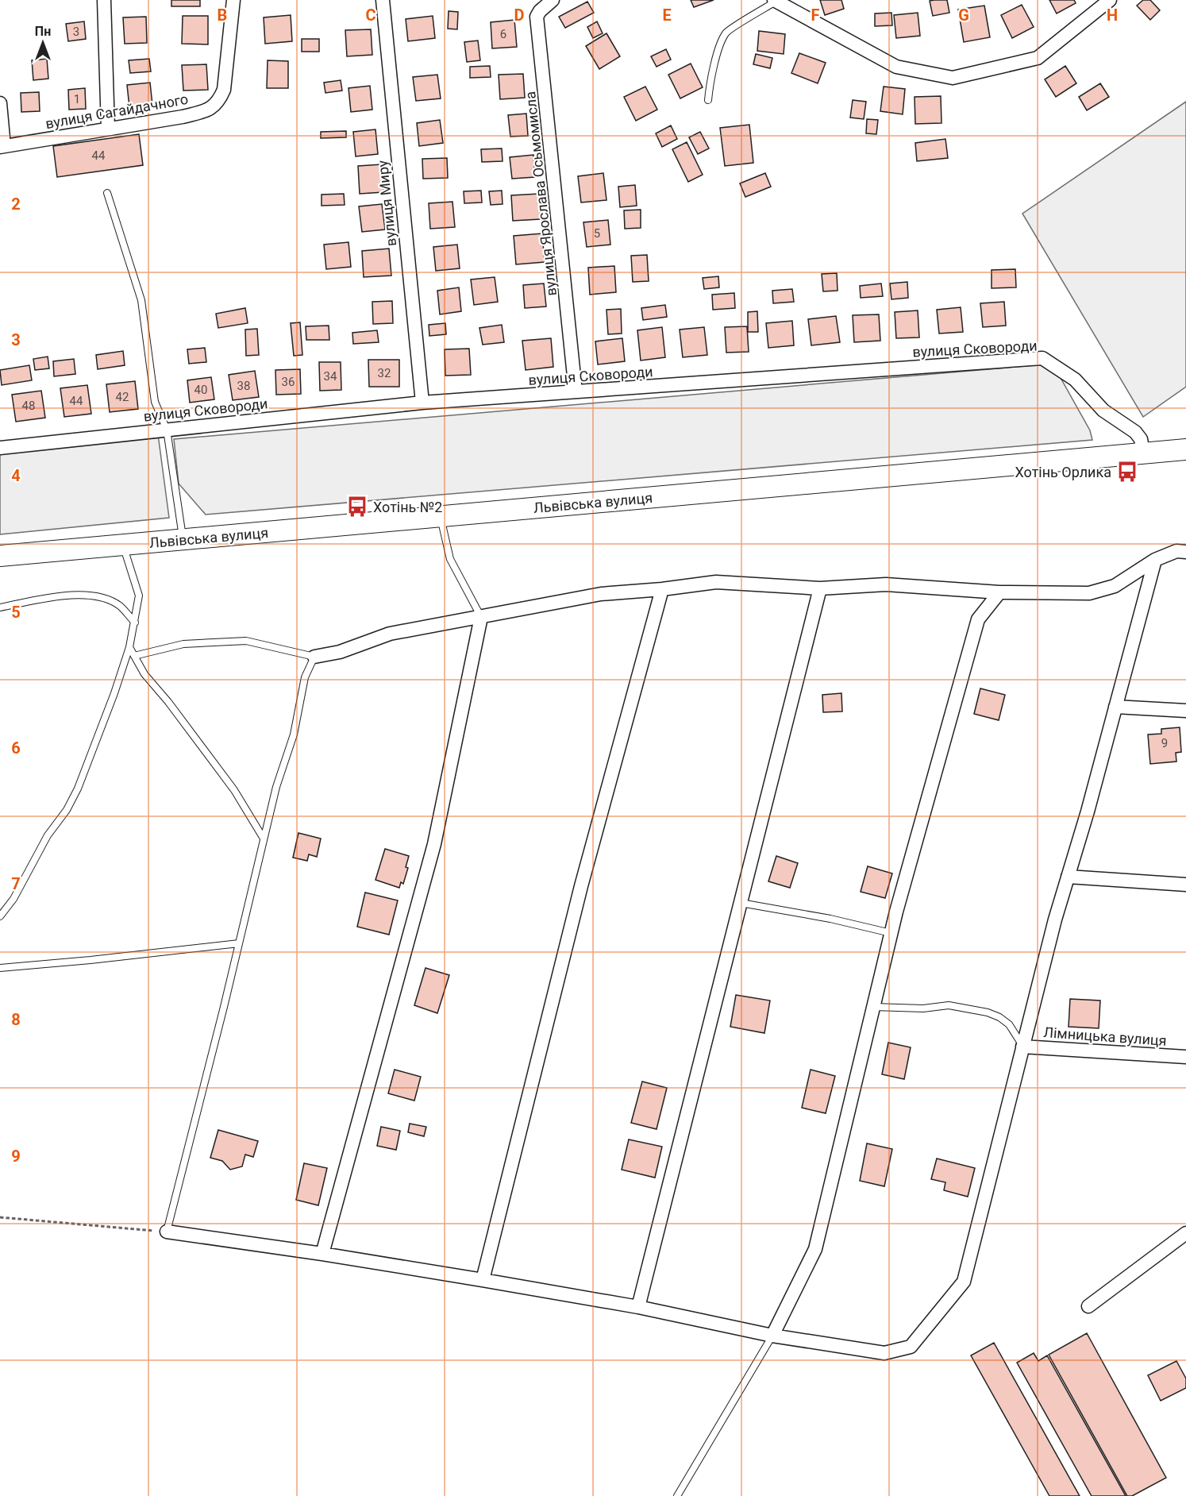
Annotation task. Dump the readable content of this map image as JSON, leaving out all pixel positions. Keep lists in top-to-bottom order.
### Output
{
  "streets": {
    "main road": ["Львівська вулиця"],
    "street": [
      "вулиця Сагайдачного",
      "вулиця Ярослава Осьмомисла",
      "вулиця Миру",
      "вулиця Сковороди",
      "Лімницька вулиця"
    ]
  },
  "crossings": [
    ["вулиця Ярослава Осьмомисла", "вулиця Сковороди"],
    ["вулиця Миру", "вулиця Сковороди"],
    ["вулиця Сковороди", "Львівська вулиця"]
  ],
  "places": {
    "bus stop": ["Хотінь Орлика", "Хотінь №2"]
  },
  "house_numbers": [
    "3",
    "6",
    "1",
    "44",
    "5",
    "32",
    "34",
    "36",
    "38",
    "40",
    "42",
    "44",
    "48",
    "9"
  ],
  "north": "top",
  "grid": {
    "columns": [
      "B",
      "C",
      "D",
      "E",
      "F",
      "G",
      "H"
    ],
    "rows": [
      "2",
      "3",
      "4",
      "5",
      "6",
      "7",
      "8",
      "9"
    ]
  }
}
